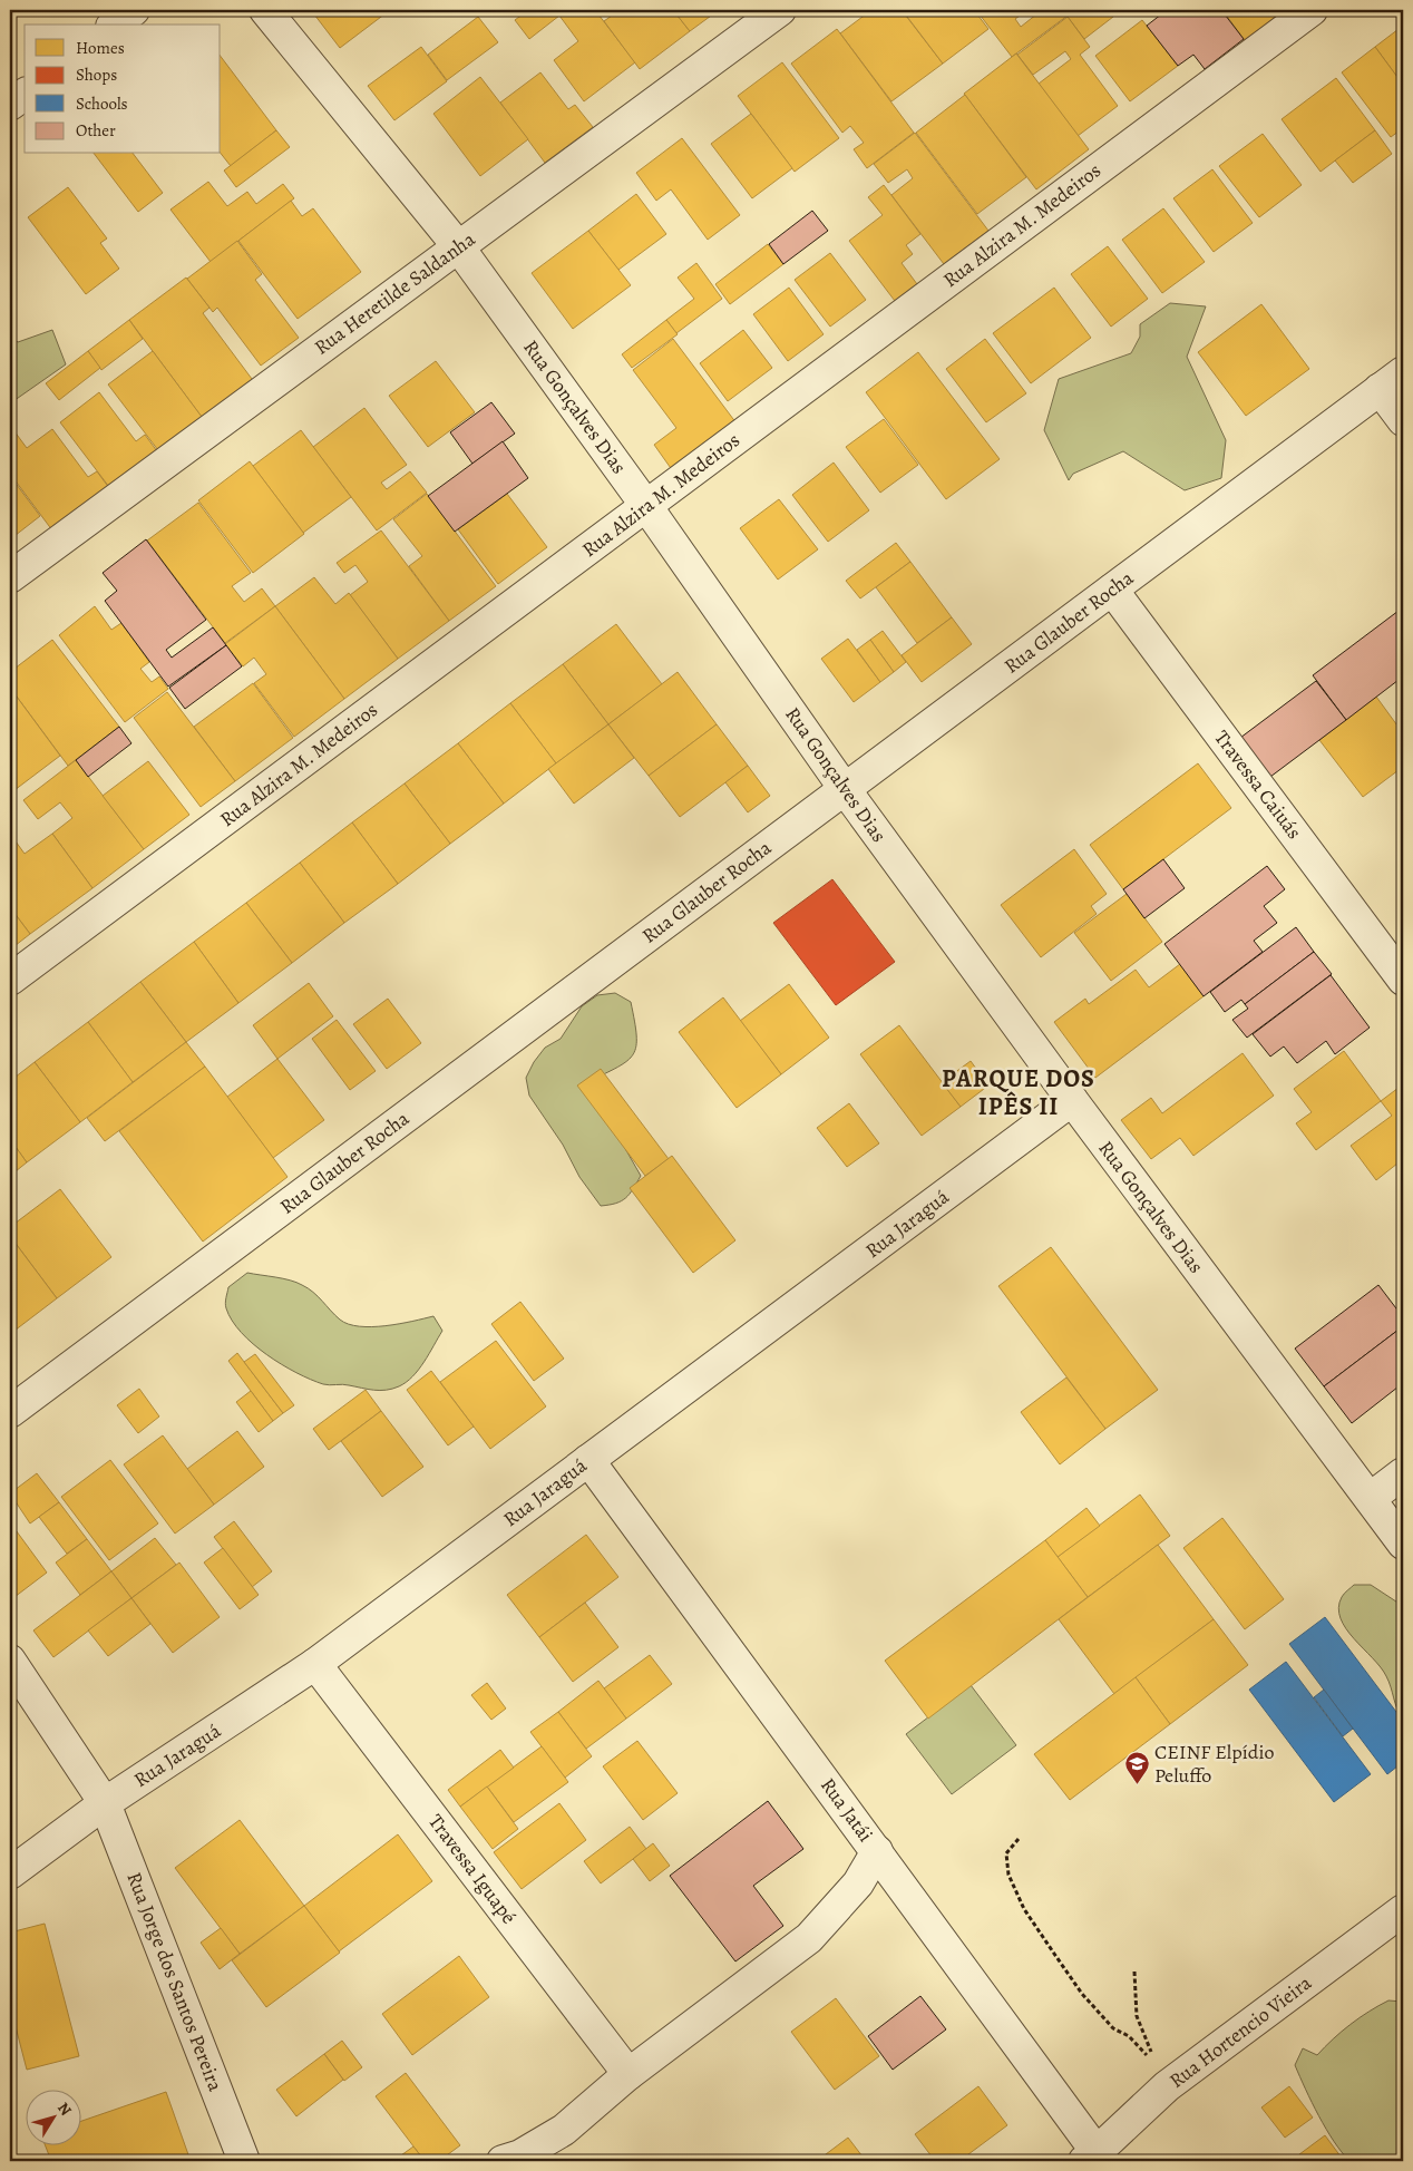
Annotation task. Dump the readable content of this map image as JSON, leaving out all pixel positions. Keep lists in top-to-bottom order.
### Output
{
  "streets": {
    "street": [
      "Rua Alzira M. Medeiros",
      "Rua Heretilde Saldanha",
      "Rua Gonçalves Dias",
      "Rua Glauber Rocha",
      "Travessa Caiuás",
      "Rua Jaraguá",
      "Rua Jatái",
      "Travessa Iguapé",
      "Rua Jorge dos Santos Pereira",
      "Rua Hortencio Vieira"
    ]
  },
  "crossings": [
    ["Rua Alzira M. Medeiros", "Rua Gonçalves Dias"],
    ["Rua Heretilde Saldanha", "Rua Gonçalves Dias"],
    ["Rua Gonçalves Dias", "Rua Glauber Rocha"],
    ["Rua Gonçalves Dias", "Rua Jaraguá"],
    ["Rua Glauber Rocha", "Travessa Caiuás"],
    ["Rua Jaraguá", "Rua Jatái"],
    ["Rua Jaraguá", "Travessa Iguapé"],
    ["Rua Jaraguá", "Rua Jorge dos Santos Pereira"],
    ["Rua Jatái", "Rua Hortencio Vieira"]
  ],
  "districts": ["PARQUE DOS IPÊS II"],
  "places": {
    "school or university": ["CEINF Elpídio Peluffo"]
  },
  "legend": [
    "Homes",
    "Shops",
    "Schools",
    "Other"
  ],
  "north": "top right"
}
